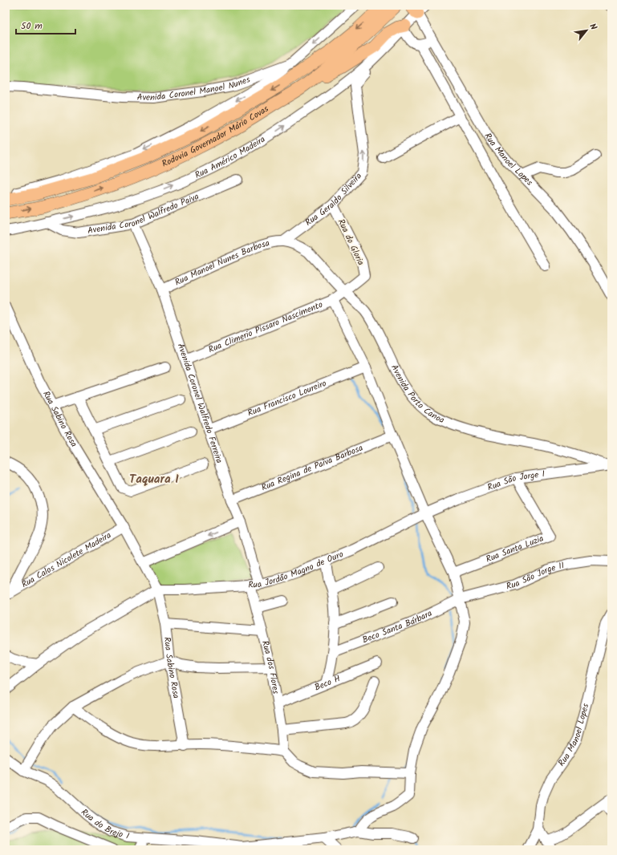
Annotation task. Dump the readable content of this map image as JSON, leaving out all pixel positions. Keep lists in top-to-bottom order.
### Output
{
  "streets": {
    "main road": ["Rodovia Governador Mário Covas"],
    "street": [
      "Avenida Coronel Manoel Nunes",
      "Rua Américo Madeira",
      "Rua Manoel Lopes",
      "Rua Geraldo Silveira",
      "Avenida Coronel Walfredo Paiva",
      "Rua do Gloria",
      "Rua Manoel Nunes Barbosa",
      "Rua Climerio Pissaro Nascimento",
      "Avenida Porto Canoa",
      "Rua Francisco Loureiro",
      "Avenida Coronel Walfredo Ferreira",
      "Rua Sabino Rosa",
      "Rua Regina de Paiva Barbosa",
      "Rua São Jorge I",
      "Rua Santa Luzia",
      "Rua Calos Nicolete Madeira",
      "Rua Jordão Magno de Ouro",
      "Rua São Jorge II",
      "Beco Santa Bárbara",
      "Rua dos Flores",
      "Beco H",
      "Rua do Brejo I"
    ]
  },
  "crossings": [
    ["Rua Américo Madeira", "Rua Manoel Lopes"],
    ["Rua Américo Madeira", "Rua Geraldo Silveira"],
    ["Rua Américo Madeira", "Avenida Coronel Walfredo Paiva"],
    ["Rua Geraldo Silveira", "Rua do Gloria"],
    ["Rua Geraldo Silveira", "Rua Manoel Nunes Barbosa"],
    ["Rua Geraldo Silveira", "Avenida Porto Canoa"],
    ["Avenida Coronel Walfredo Paiva", "Avenida Coronel Walfredo Ferreira"],
    ["Rua do Gloria", "Rua Climerio Pissaro Nascimento"],
    ["Rua do Gloria", "Avenida Porto Canoa"],
    ["Rua Manoel Nunes Barbosa", "Avenida Porto Canoa"],
    ["Rua Manoel Nunes Barbosa", "Avenida Coronel Walfredo Ferreira"],
    ["Rua Climerio Pissaro Nascimento", "Avenida Porto Canoa"],
    ["Rua Climerio Pissaro Nascimento", "Avenida Coronel Walfredo Ferreira"],
    ["Avenida Porto Canoa", "Rua São Jorge I"],
    ["Rua Francisco Loureiro", "Avenida Coronel Walfredo Ferreira"],
    ["Avenida Coronel Walfredo Ferreira", "Rua Regina de Paiva Barbosa"],
    ["Avenida Coronel Walfredo Ferreira", "Rua Jordão Magno de Ouro"],
    ["Avenida Coronel Walfredo Ferreira", "Rua dos Flores"],
    ["Rua Sabino Rosa", "Rua Calos Nicolete Madeira"],
    ["Rua Sabino Rosa", "Rua Jordão Magno de Ouro"],
    ["Rua São Jorge I", "Rua Santa Luzia"],
    ["Rua São Jorge I", "Rua Jordão Magno de Ouro"],
    ["Rua Jordão Magno de Ouro", "Rua dos Flores"],
    ["Rua São Jorge II", "Beco Santa Bárbara"],
    ["Rua dos Flores", "Beco H"]
  ],
  "one_way": ["Rua Geraldo Silveira"],
  "districts": ["Taquara I"],
  "scale_bar": "50 m",
  "north": "top right"
}
